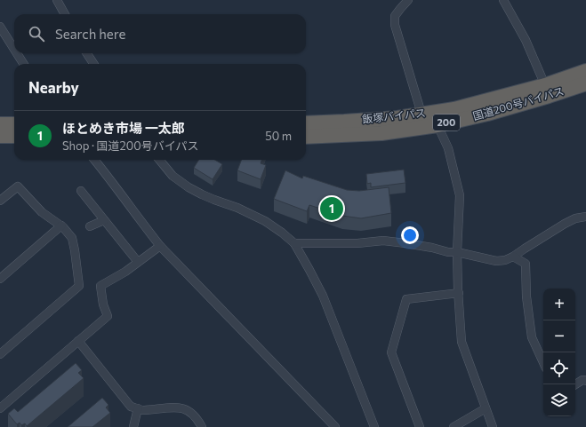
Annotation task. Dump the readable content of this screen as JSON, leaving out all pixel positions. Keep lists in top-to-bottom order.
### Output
{
  "streets": {
    "highway": ["国道200号バイパス", "飯塚バイパス", "200"]
  },
  "page": {
    "search": "Search here",
    "heading": "Nearby",
    "list": [
      {
        "mark": "1",
        "name": "ほとめき市場 一太郎",
        "note": "Shop · 国道200号バイパス",
        "value": "50 m"
      }
    ],
    "pins": "1",
    "map_buttons": ["+", "−"]
  }
}
